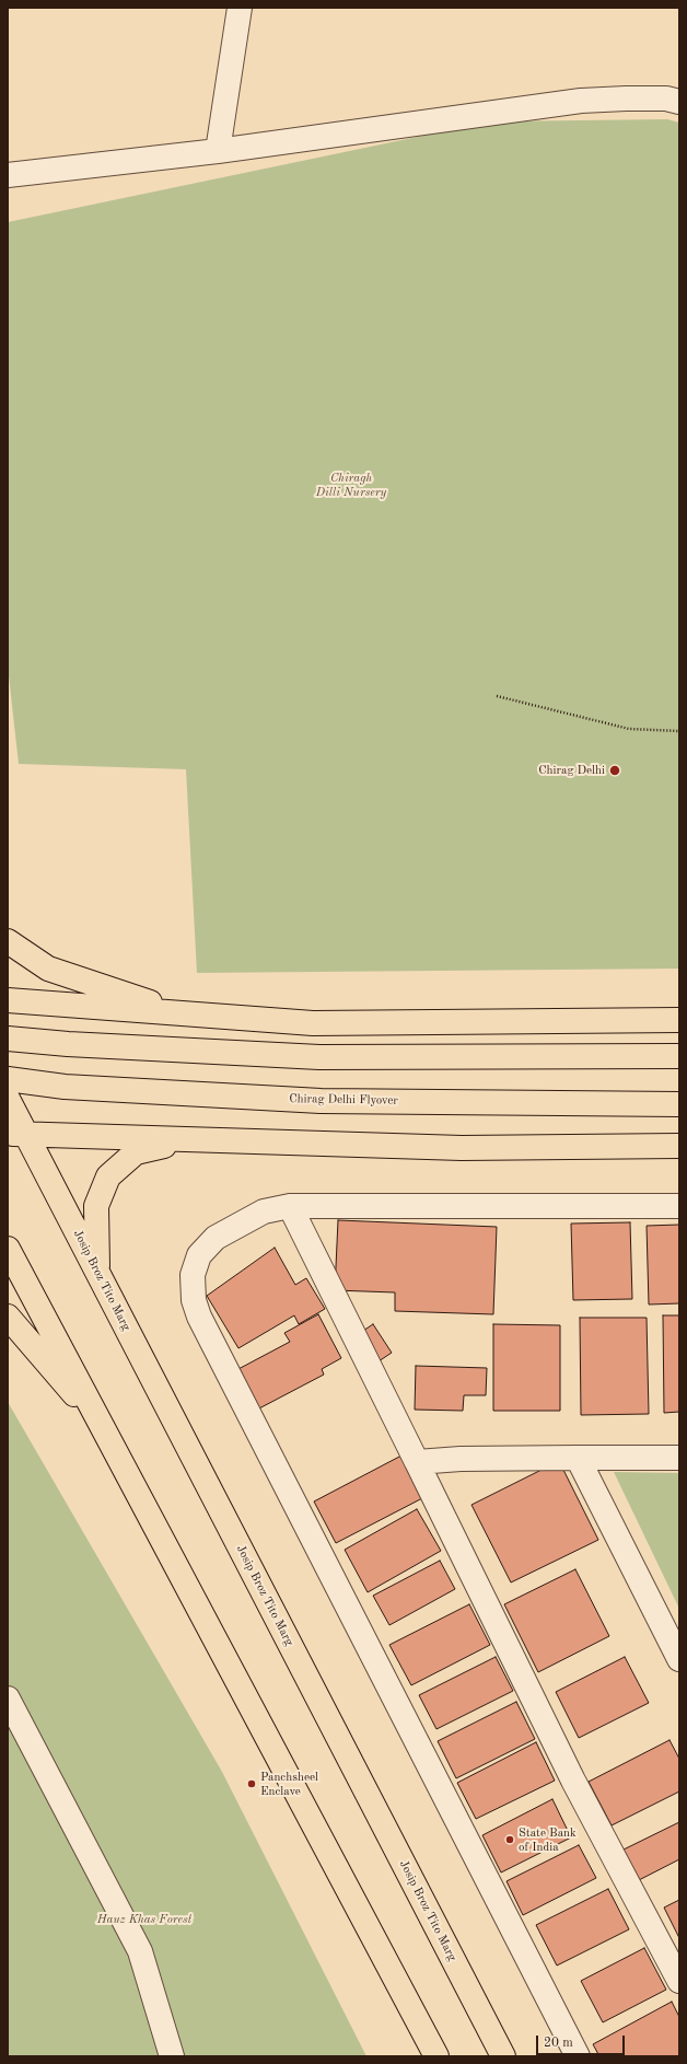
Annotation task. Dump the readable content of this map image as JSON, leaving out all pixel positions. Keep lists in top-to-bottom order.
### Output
{
  "streets": {
    "main road": ["Chirag Delhi Flyover", "Josip Broz Tito Marg"]
  },
  "parks": ["Chiragh Dilli Nursery", "Hauz Khas Forest"],
  "places": ["Chirag Delhi", "Panchsheel Enclave", "State Bank of India"],
  "scale_bar": "20 m"
}
